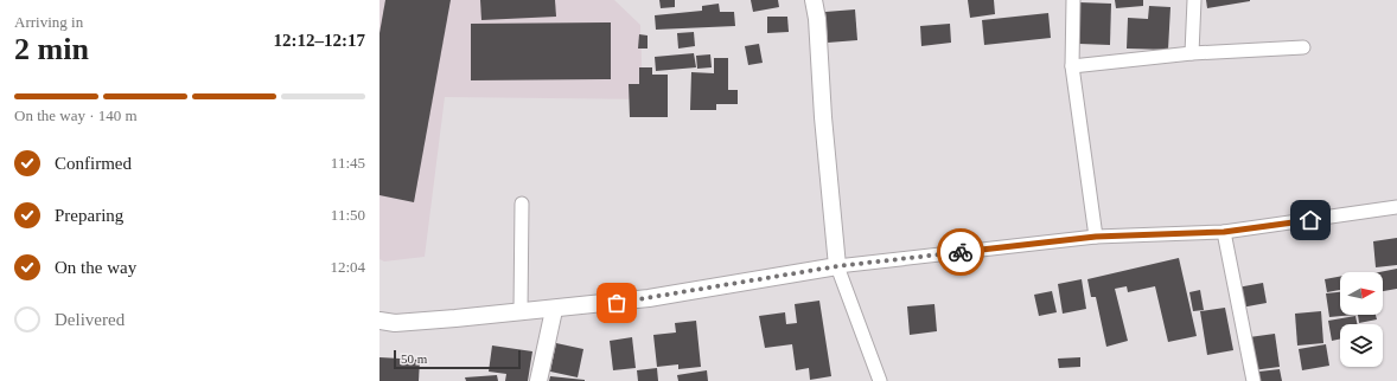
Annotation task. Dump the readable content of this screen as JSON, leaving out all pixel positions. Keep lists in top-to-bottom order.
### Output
{
  "scale_bar": "50 m",
  "north": "right",
  "page": {
    "heading": ["2 min", "Arriving in", "12:12–12:17"],
    "bar": "On the way · 140 m",
    "list": [
      ["Confirmed", "11:45"],
      ["Preparing", "11:50"],
      ["On the way", "12:04"],
      "Delivered"
    ],
    "scale": "50 m"
  }
}
